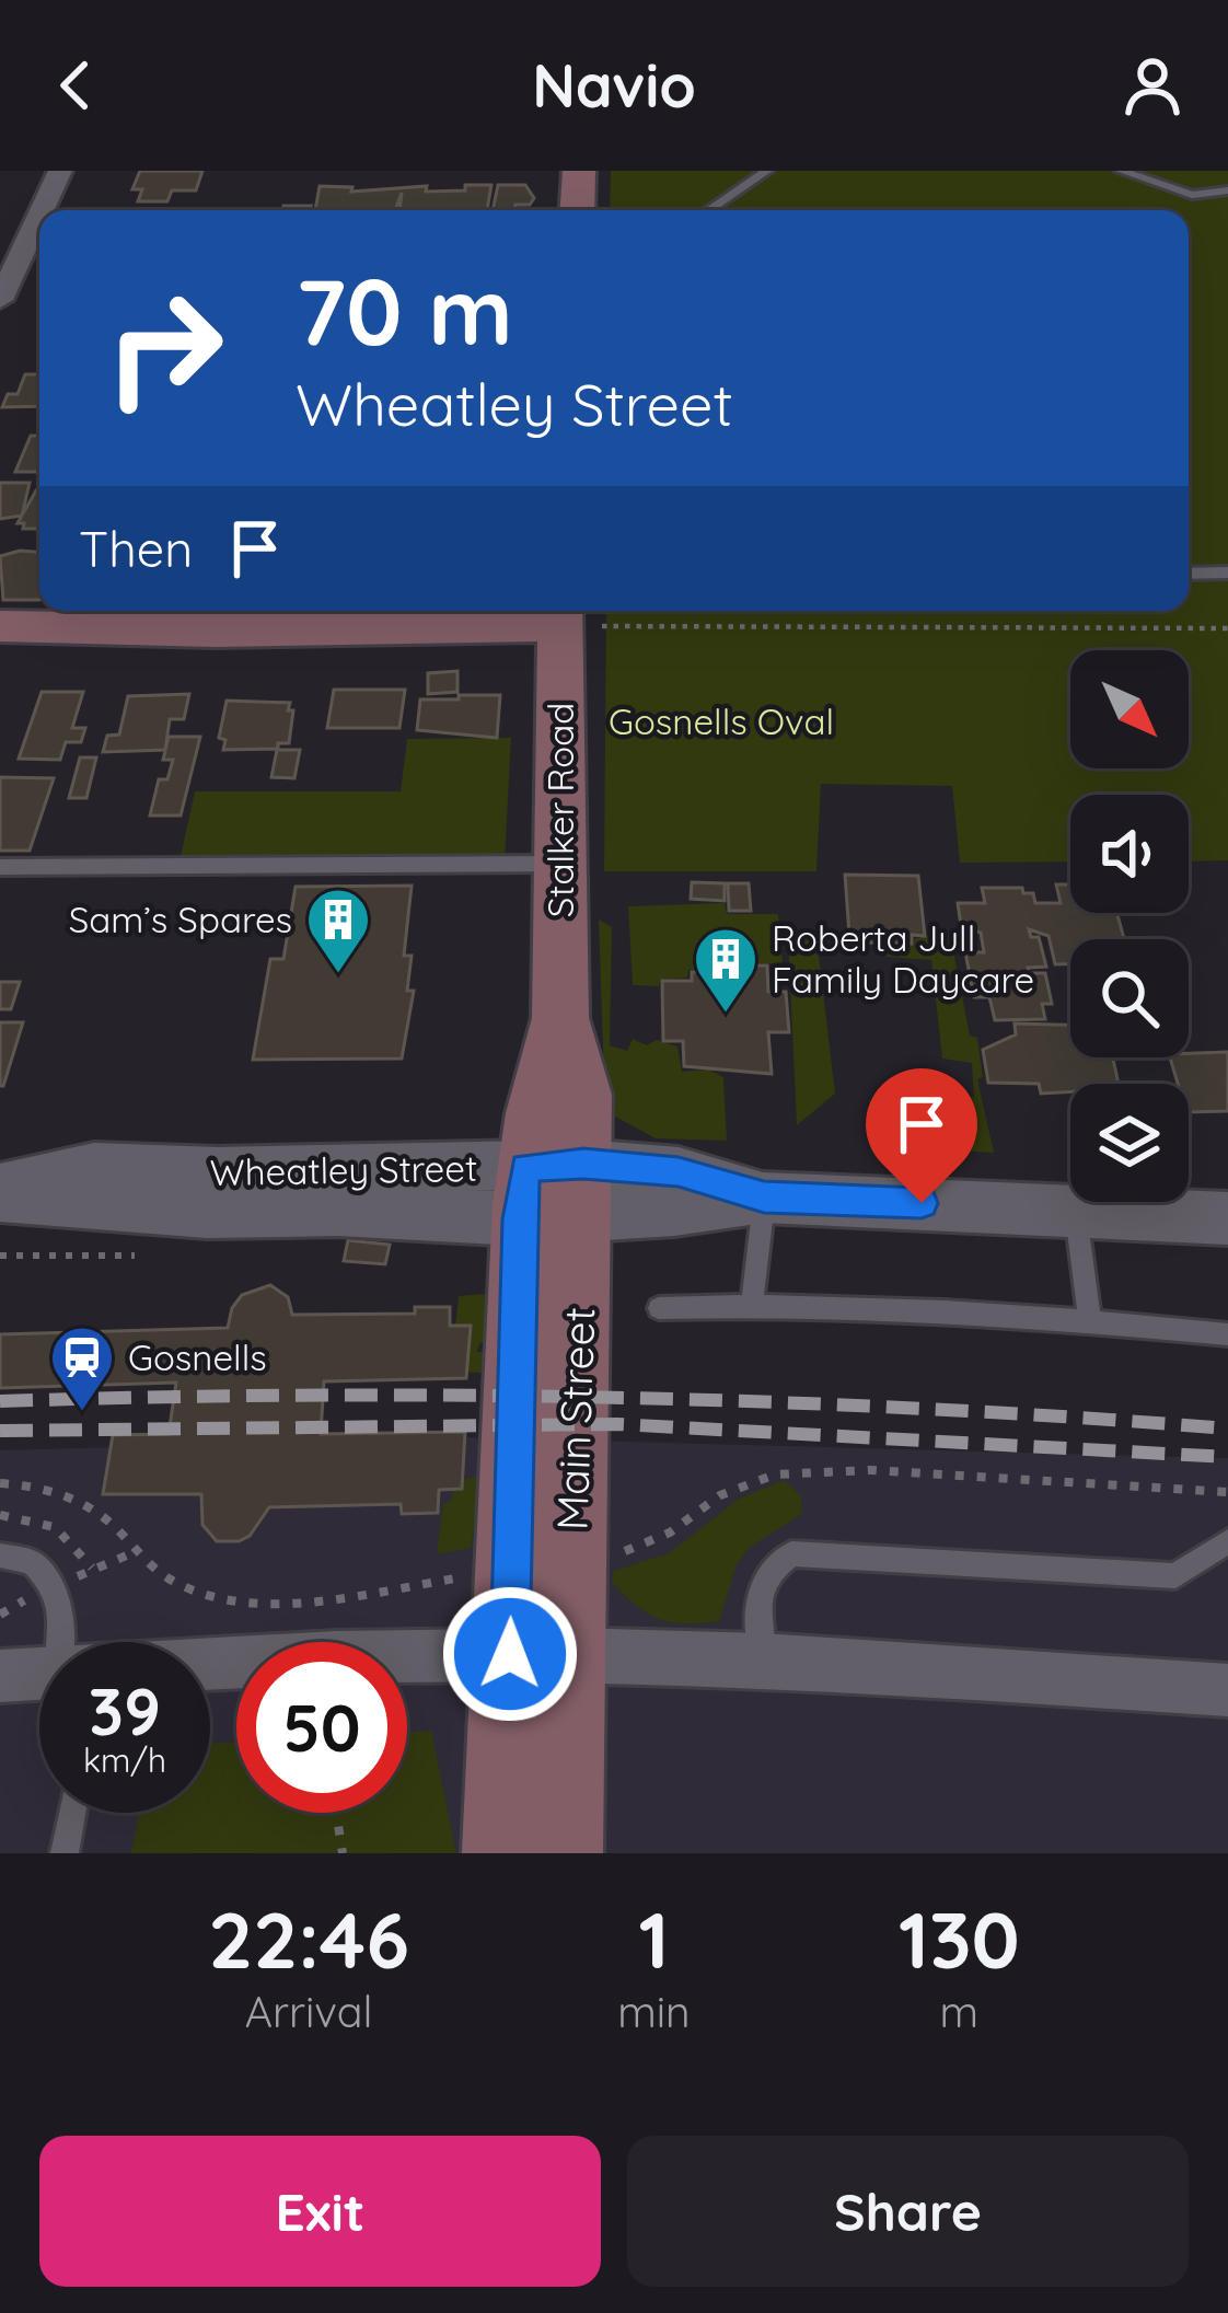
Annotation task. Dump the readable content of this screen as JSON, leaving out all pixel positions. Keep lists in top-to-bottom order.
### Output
{
  "streets": {
    "main road": ["Stalker Road", "Main Street"],
    "street": ["Wheatley Street"]
  },
  "crossings": [
    ["Stalker Road", "Wheatley Street"],
    ["Stalker Road", "Main Street"],
    ["Wheatley Street", "Main Street"]
  ],
  "parks": ["Gosnells Oval"],
  "places": {
    "building": ["Sam’s Spares", "Roberta Jull Family Daycare"],
    "station": ["Gosnells"]
  },
  "north": "bottom right",
  "page": {
    "header": "Navio",
    "turn": ["70 m", "Wheatley Street"],
    "then": "Then",
    "speed": "39 km/h",
    "limit": "50",
    "eta": [
      "22:46",
      "Arrival",
      "1",
      "min",
      "130",
      "m"
    ],
    "buttons": ["Exit", "Share"]
  }
}
